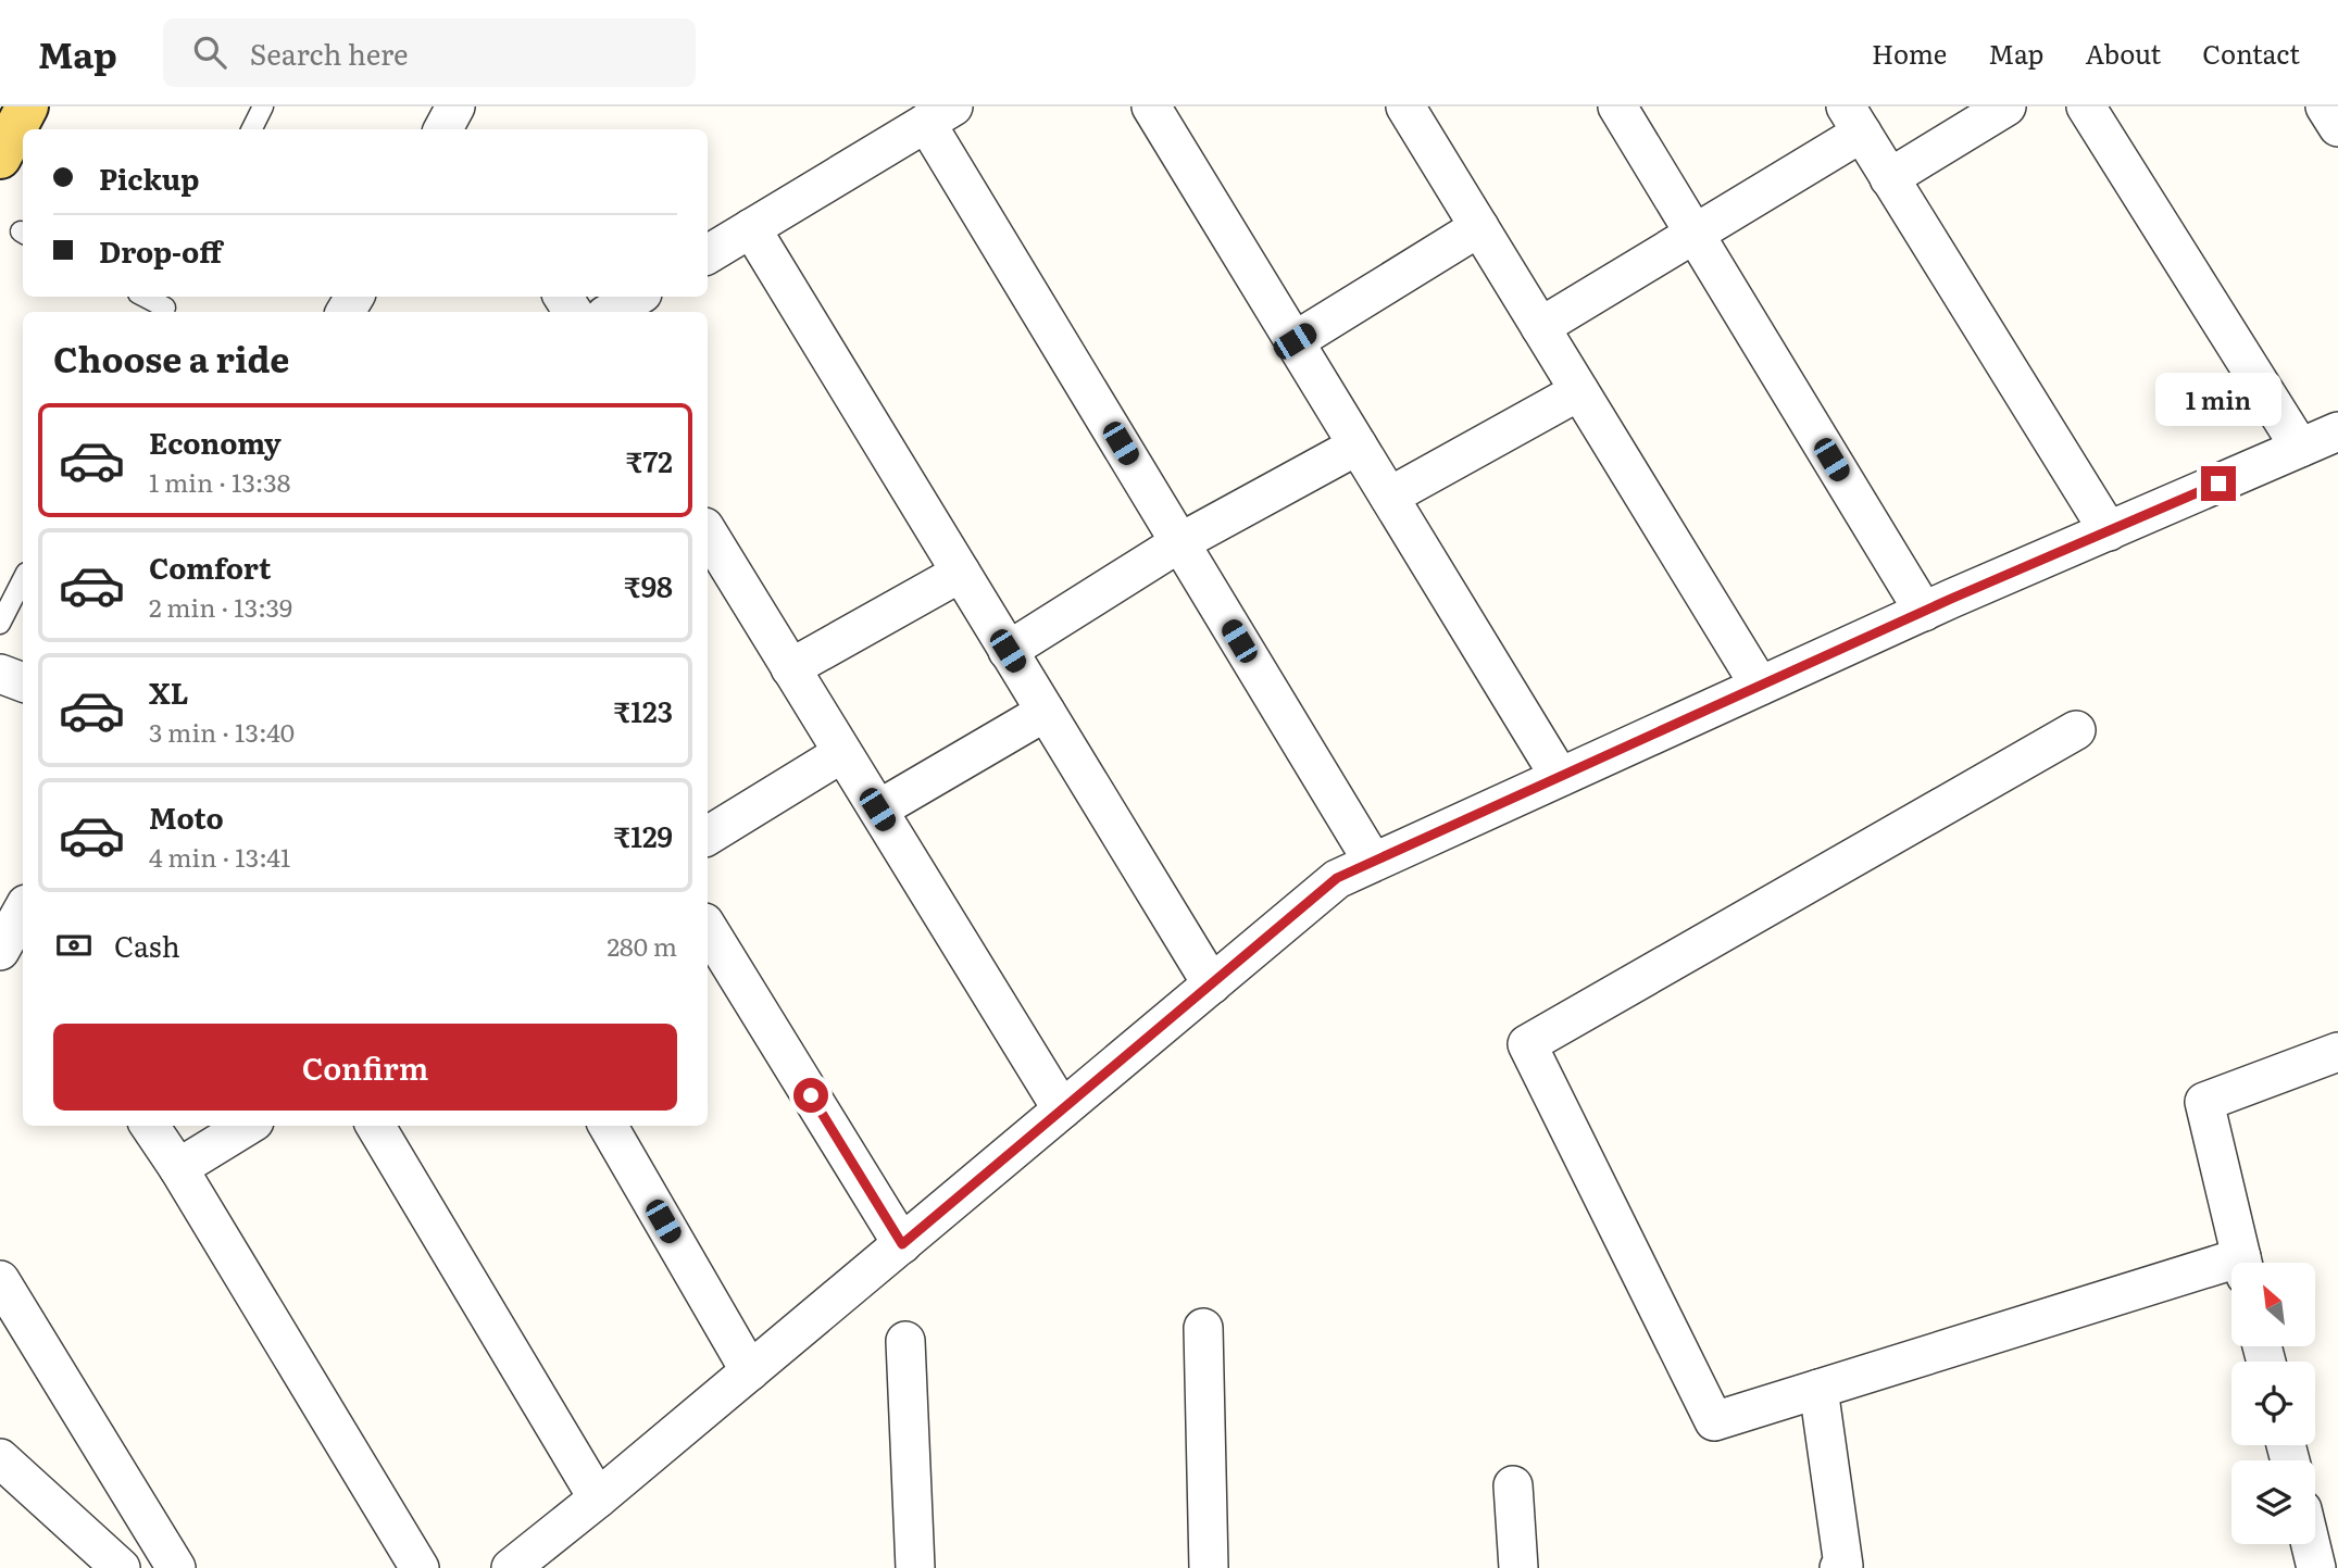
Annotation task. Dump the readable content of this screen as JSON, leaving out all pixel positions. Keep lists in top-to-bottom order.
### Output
{
  "north": "top left",
  "page": {
    "header": "Map",
    "search": "Search here",
    "nav": [
      "Home",
      "Map",
      "About",
      "Contact"
    ],
    "banner": ["Pickup", "Drop-off"],
    "heading": "Choose a ride",
    "bubble": "1 min",
    "list": [
      {
        "name": "Economy",
        "note": "1 min · 13:38",
        "value": "₹72"
      },
      {
        "name": "Comfort",
        "note": "2 min · 13:39",
        "value": "₹98"
      },
      {
        "name": "XL",
        "note": "3 min · 13:40",
        "value": "₹123"
      },
      {
        "name": "Moto",
        "note": "4 min · 13:41",
        "value": "₹129"
      }
    ],
    "pay": ["Cash", "280 m"],
    "buttons": "Confirm"
  }
}
